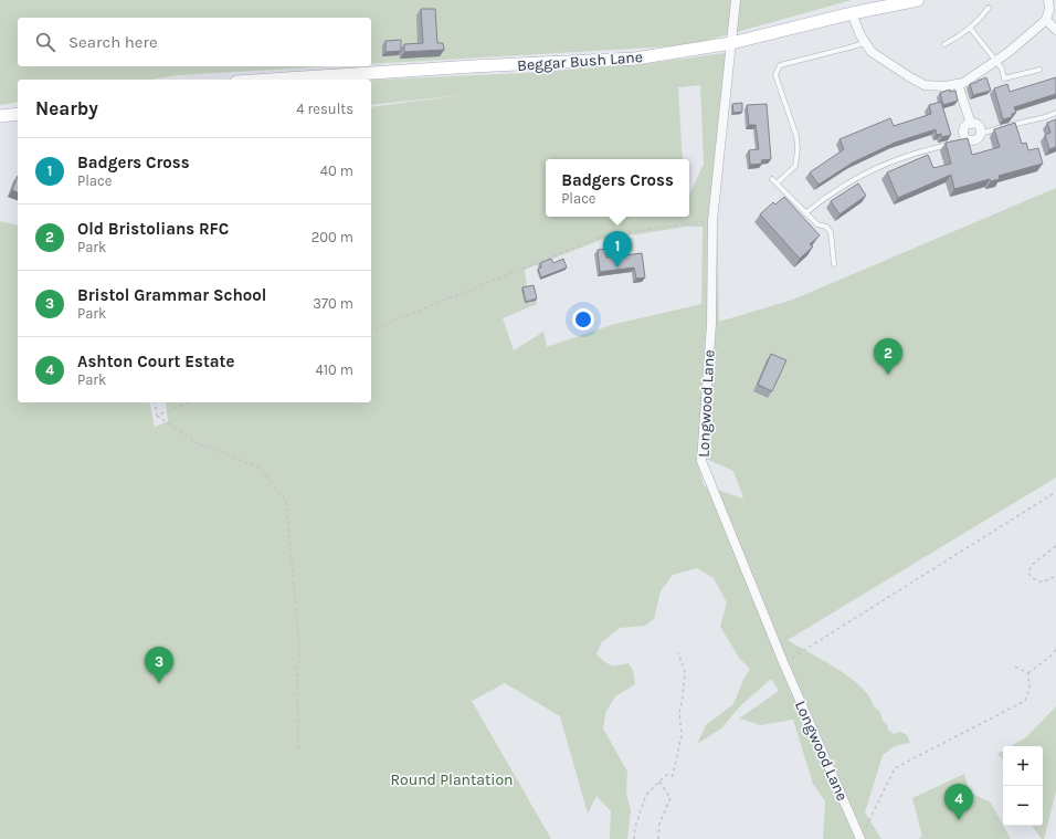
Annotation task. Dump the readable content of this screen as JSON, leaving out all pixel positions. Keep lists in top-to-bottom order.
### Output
{
  "streets": {
    "main road": ["Beggar Bush Lane"],
    "street": ["Longwood Lane"]
  },
  "crossings": [
    ["Beggar Bush Lane", "Longwood Lane"]
  ],
  "parks": ["Round Plantation"],
  "page": {
    "search": "Search here",
    "heading": ["Nearby", "4 results"],
    "list": [
      {
        "mark": "1",
        "name": "Badgers Cross",
        "note": "Place",
        "value": "40 m"
      },
      {
        "mark": "2",
        "name": "Old Bristolians RFC",
        "note": "Park",
        "value": "200 m"
      },
      {
        "mark": "3",
        "name": "Bristol Grammar School",
        "note": "Park",
        "value": "370 m"
      },
      {
        "mark": "4",
        "name": "Ashton Court Estate",
        "note": "Park",
        "value": "410 m"
      }
    ],
    "popup": ["Badgers Cross", "Place"],
    "pins": [
      "1",
      "2",
      "3",
      "4"
    ],
    "map_buttons": ["+", "−"]
  }
}
